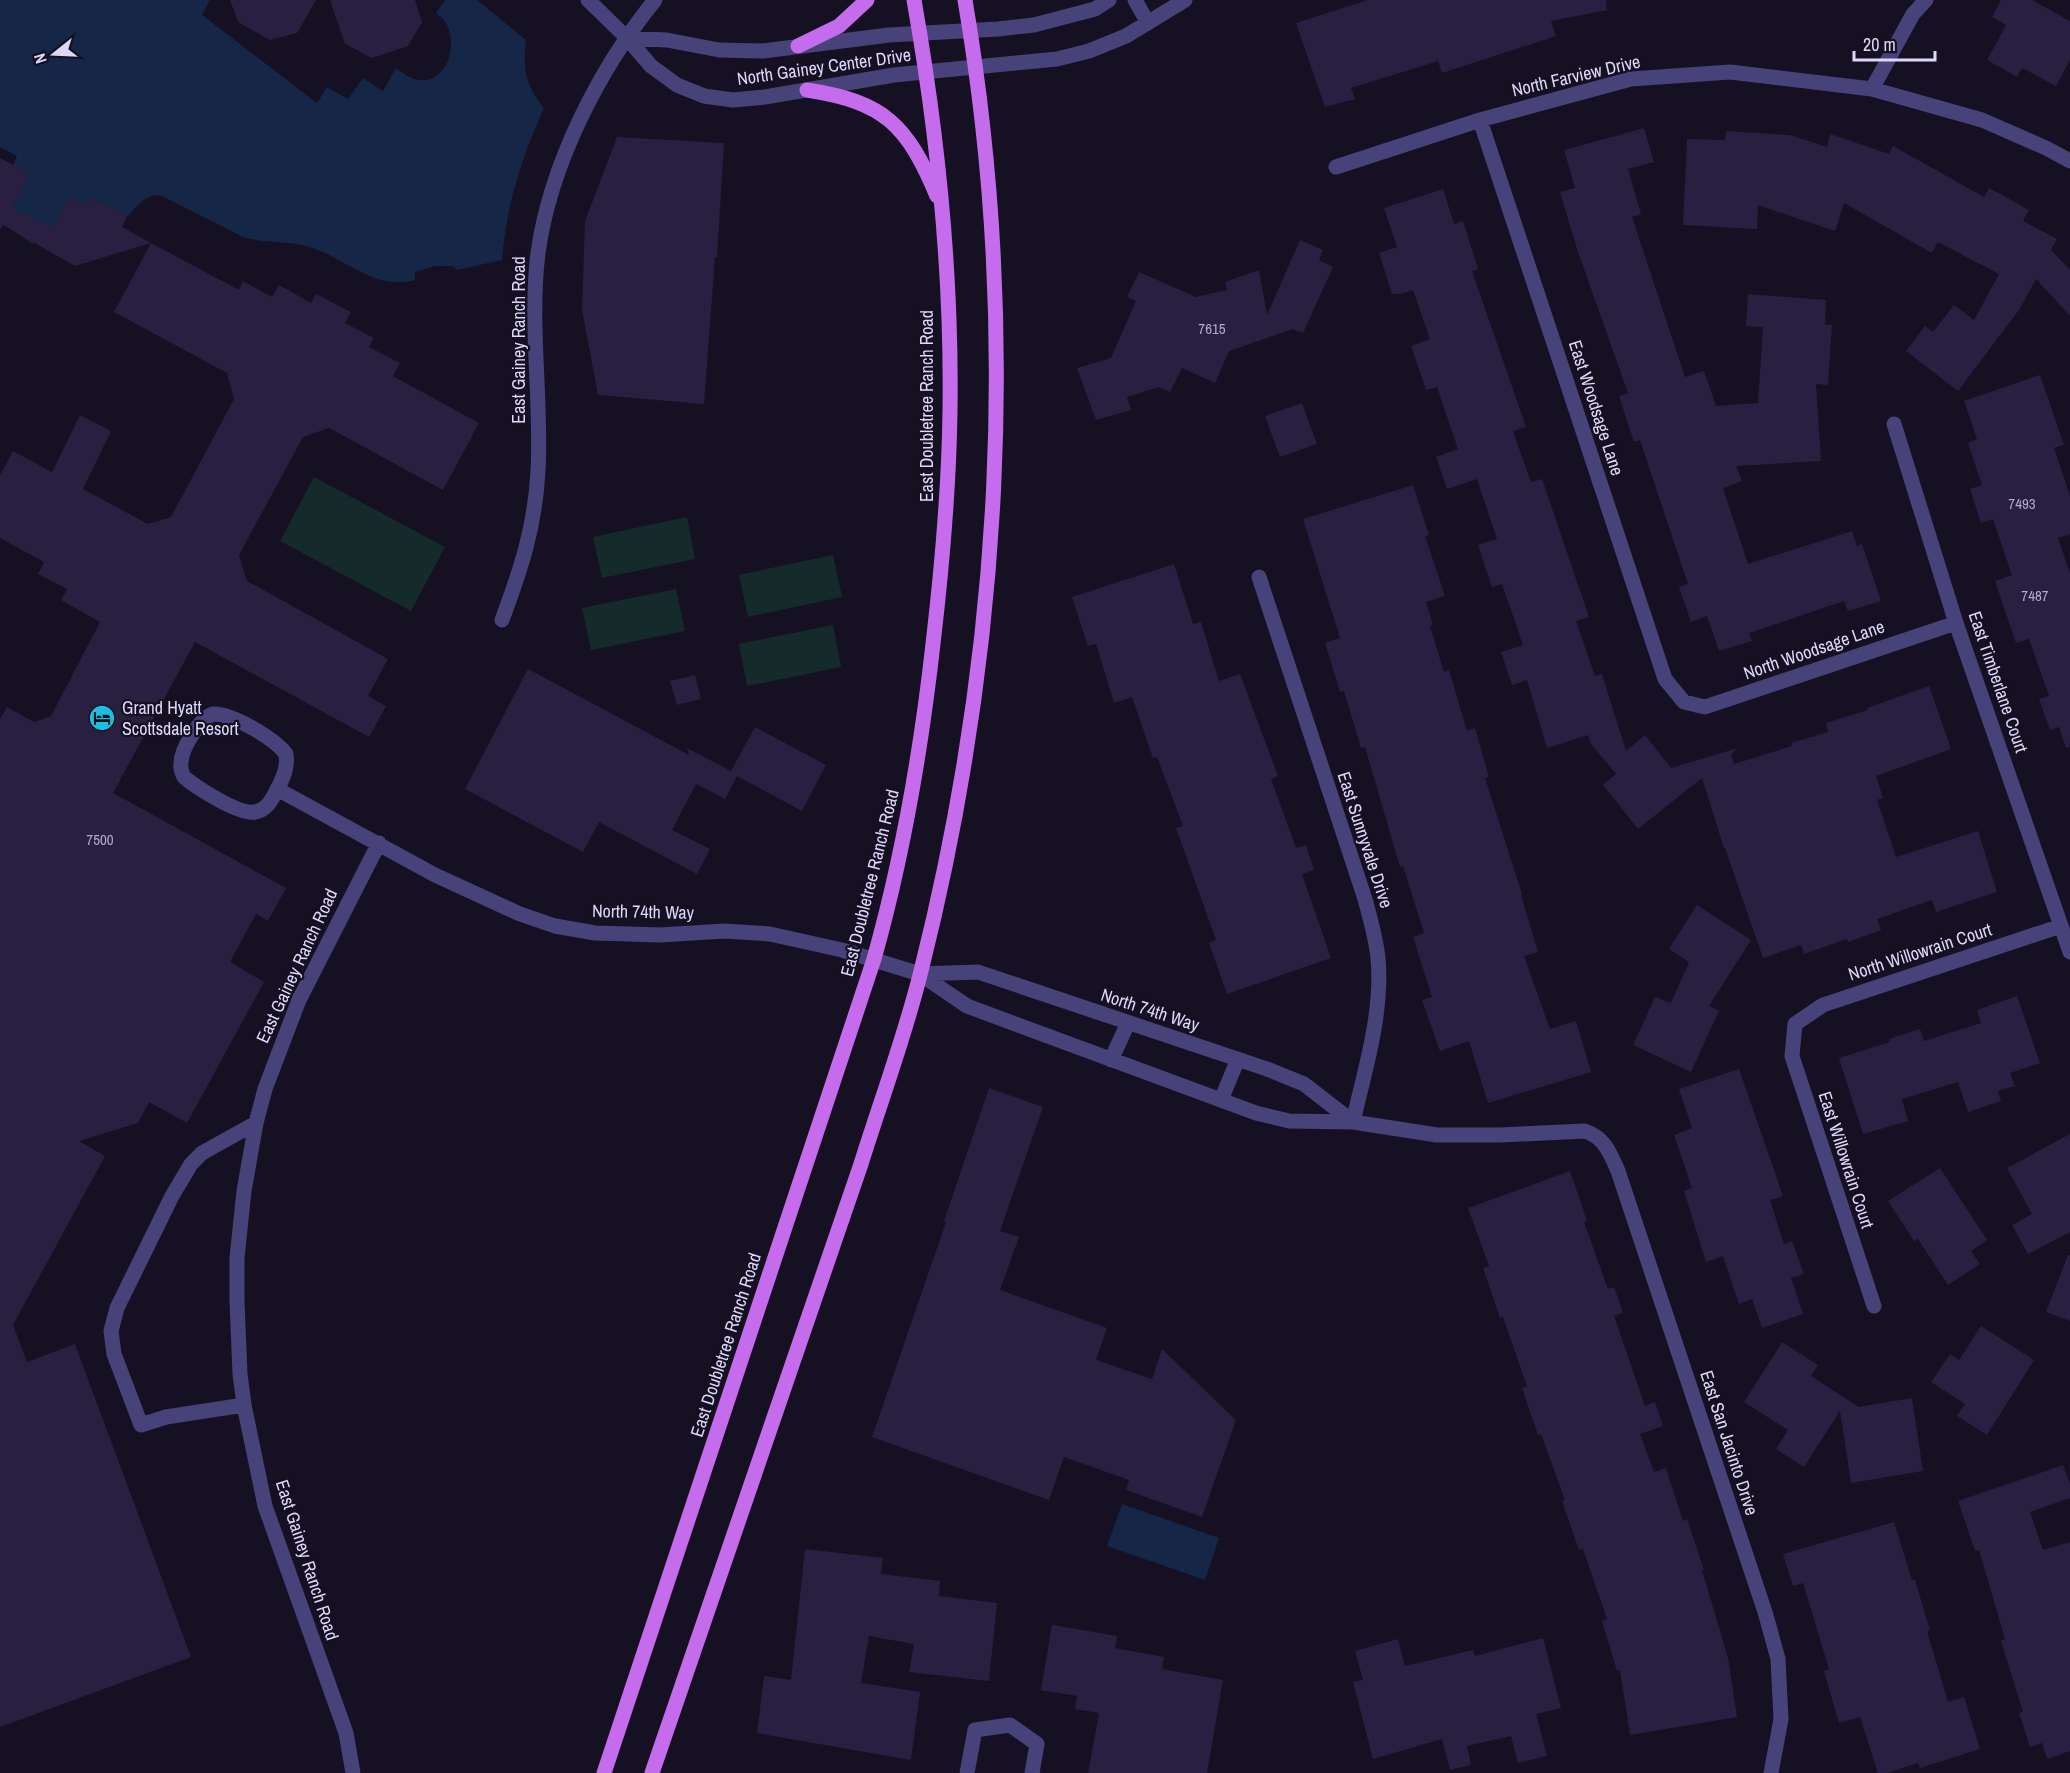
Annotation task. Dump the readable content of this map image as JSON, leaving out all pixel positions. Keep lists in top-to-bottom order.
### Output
{
  "streets": {
    "main road": ["East Doubletree Ranch Road"],
    "street": [
      "North Gainey Center Drive",
      "North Farview Drive",
      "East Gainey Ranch Road",
      "East Woodsage Lane",
      "North Woodsage Lane",
      "East Timberlane Court",
      "East Sunnyvale Drive",
      "North 74th Way",
      "North Willowrain Court",
      "East Willowrain Court",
      "East San Jacinto Drive"
    ]
  },
  "crossings": [
    ["North Gainey Center Drive", "East Gainey Ranch Road"],
    ["North Gainey Center Drive", "East Doubletree Ranch Road"],
    ["North Farview Drive", "East Woodsage Lane"],
    ["East Gainey Ranch Road", "North 74th Way"],
    ["East Doubletree Ranch Road", "North 74th Way"],
    ["East Woodsage Lane", "North Woodsage Lane"],
    ["North Woodsage Lane", "East Timberlane Court"],
    ["East Timberlane Court", "North Willowrain Court"],
    ["East Sunnyvale Drive", "North 74th Way"],
    ["North 74th Way", "East San Jacinto Drive"],
    ["North Willowrain Court", "East Willowrain Court"]
  ],
  "places": {
    "hotel": ["Grand Hyatt Scottsdale Resort"]
  },
  "house_numbers": [
    "7615",
    "7493",
    "7487",
    "7500"
  ],
  "scale_bar": "20 m",
  "north": "left"
}
